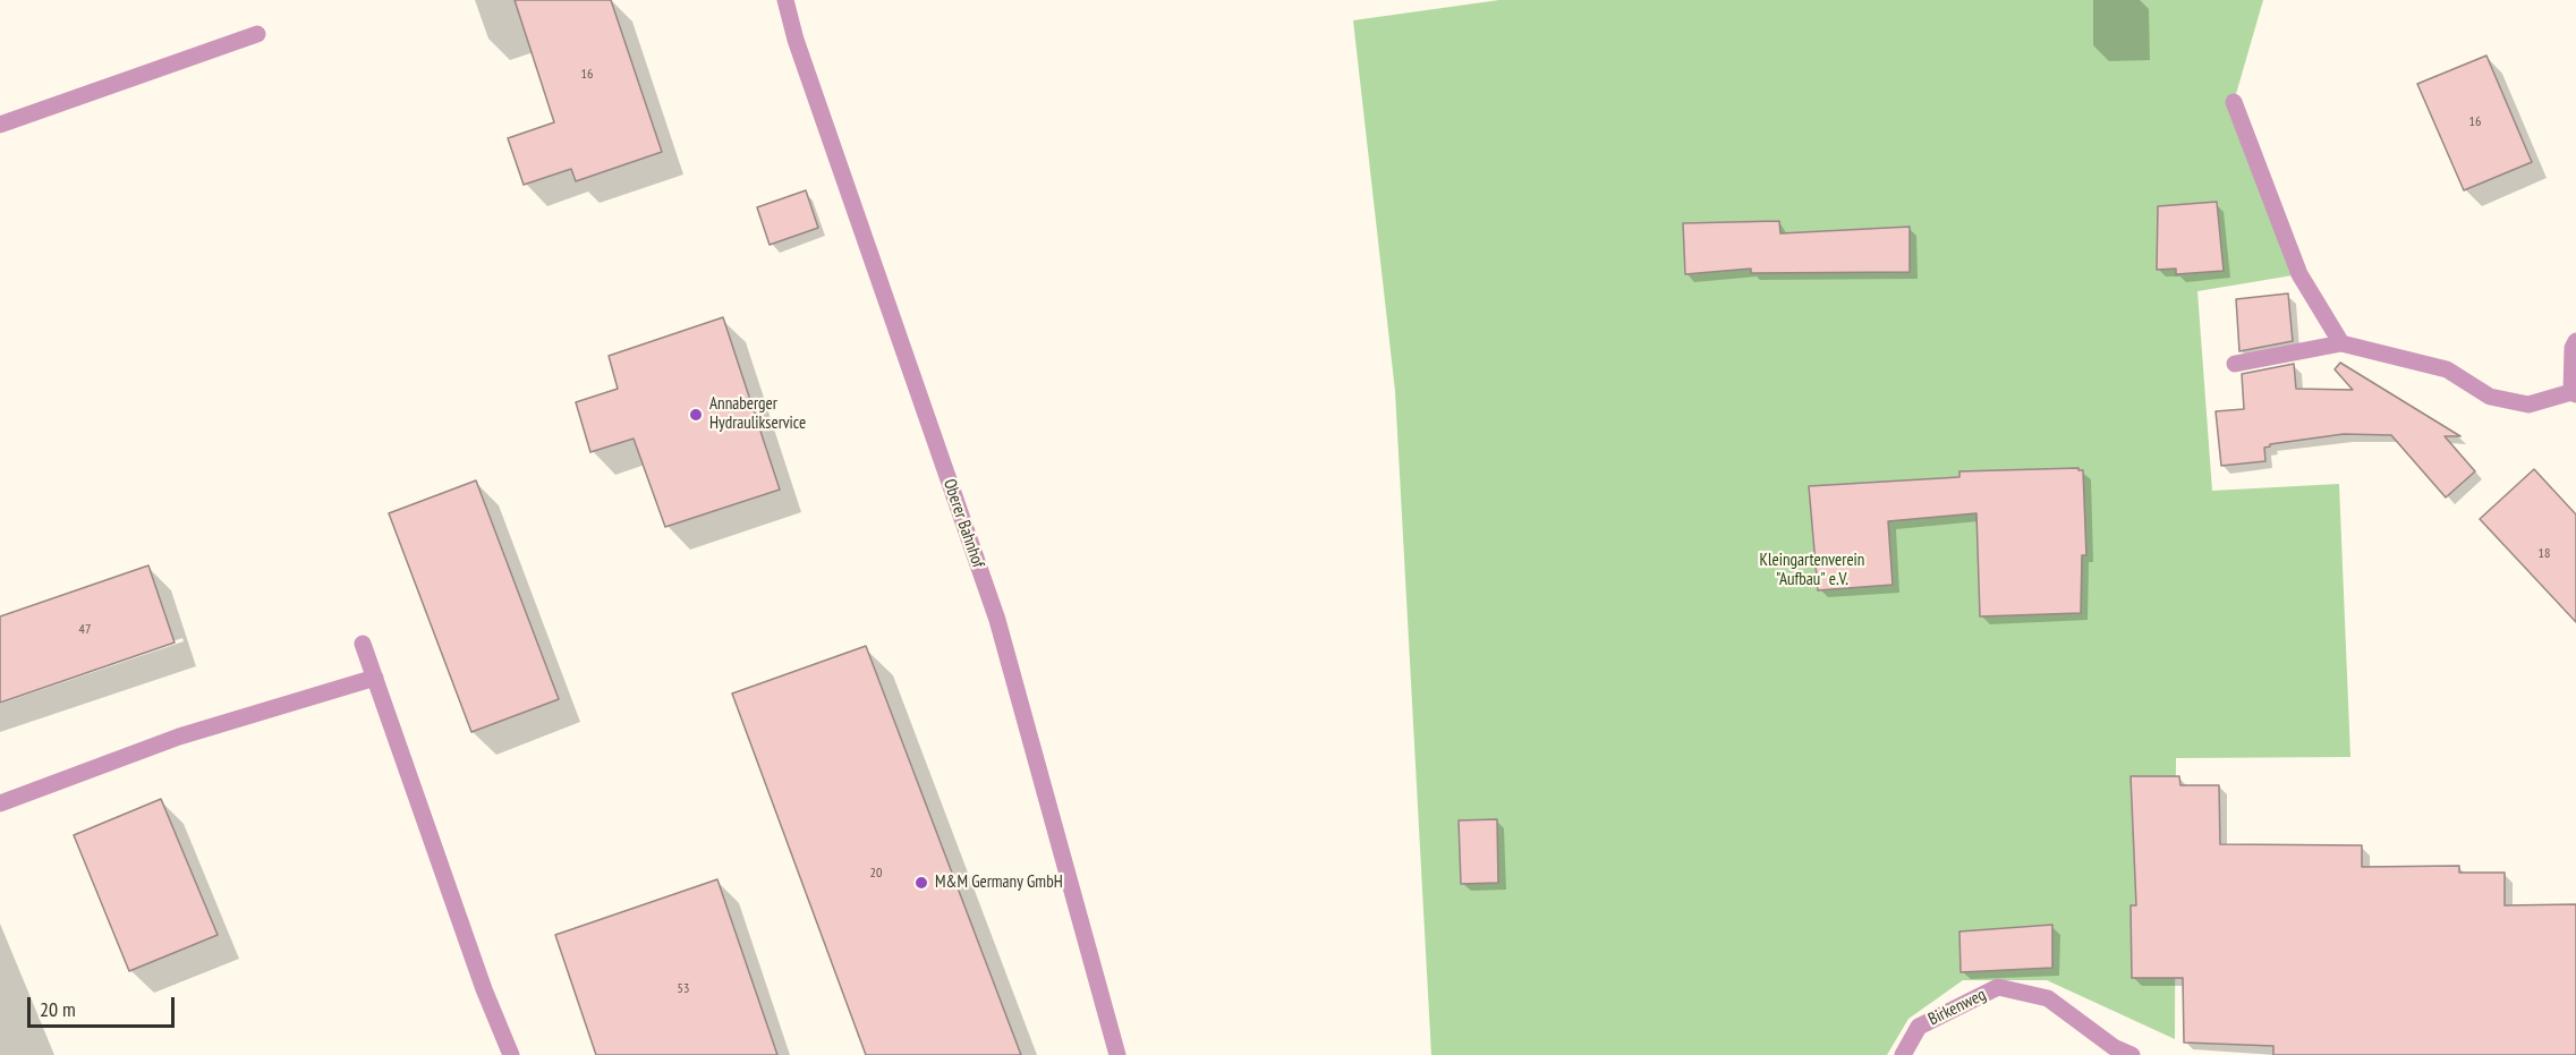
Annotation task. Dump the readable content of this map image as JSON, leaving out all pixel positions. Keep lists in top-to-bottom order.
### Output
{
  "streets": {
    "street": ["Oberer Bahnhof", "Birkenweg"]
  },
  "parks": ["Kleingartenverein \"Aufbau\" e.V."],
  "places": ["Annaberger Hydraulikservice", "M&M Germany GmbH"],
  "house_numbers": [
    "16",
    "16",
    "18",
    "47",
    "20",
    "53"
  ],
  "scale_bar": "20 m"
}
